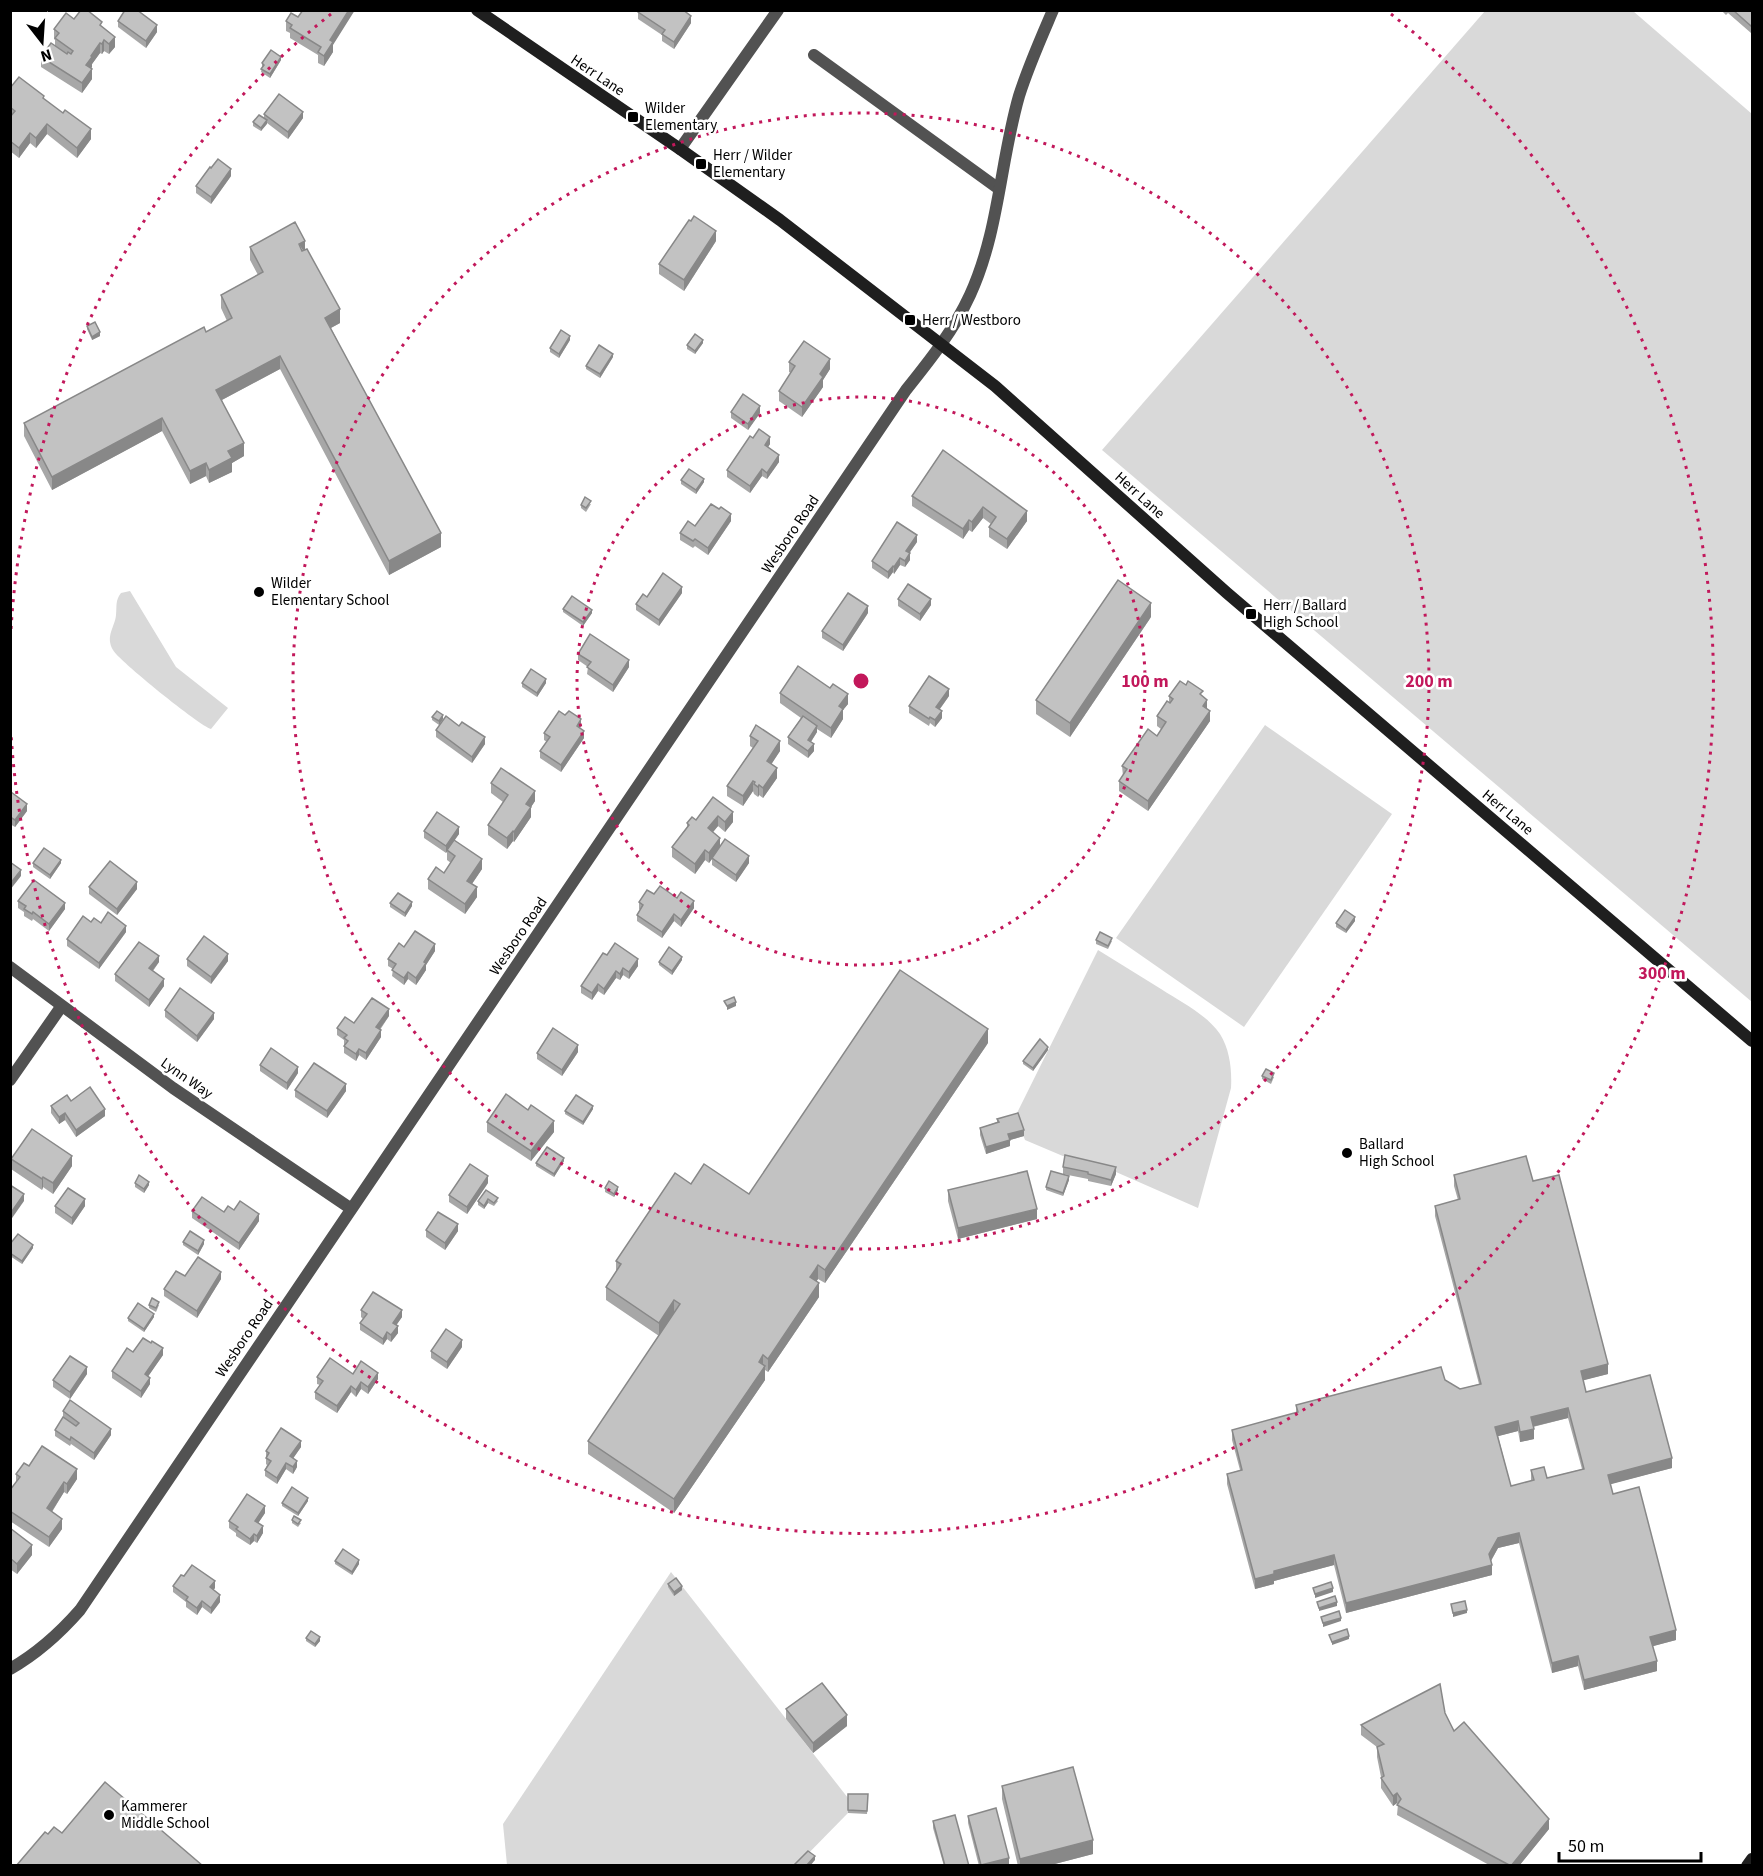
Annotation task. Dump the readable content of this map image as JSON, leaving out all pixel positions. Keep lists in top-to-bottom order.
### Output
{
  "streets": {
    "main road": ["Herr Lane"],
    "street": ["Wesboro Road", "Lynn Way"]
  },
  "crossings": [
    ["Herr Lane", "Wesboro Road"],
    ["Wesboro Road", "Lynn Way"]
  ],
  "places": {
    "transit": [
      "Wilder Elementary",
      "Herr / Wilder Elementary",
      "Herr / Westboro",
      "Herr / Ballard High School"
    ],
    "other": ["Wilder Elementary School", "Ballard High School", "Kammerer Middle School"]
  },
  "scale_bar": "50 m",
  "north": "bottom",
  "rings": ["100 m", "200 m", "300 m"]
}
